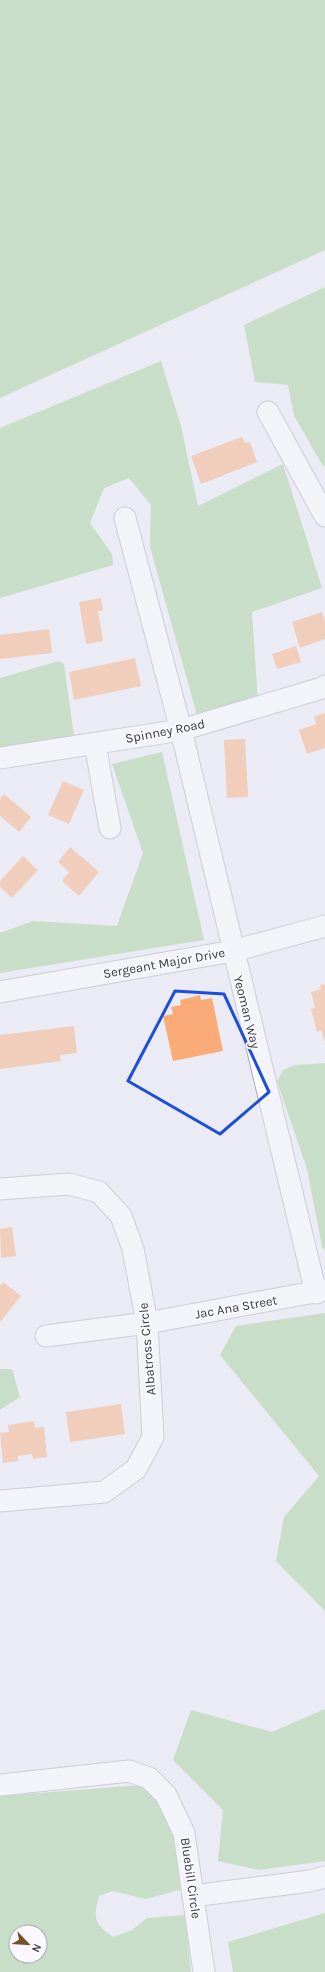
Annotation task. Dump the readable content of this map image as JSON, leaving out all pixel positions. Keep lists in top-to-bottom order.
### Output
{
  "streets": {
    "street": [
      "Spinney Road",
      "Sergeant Major Drive",
      "Yeoman Way",
      "Jac Ana Street",
      "Albatross Circle",
      "Bluebill Circle"
    ]
  },
  "crossings": [
    ["Spinney Road", "Yeoman Way"],
    ["Sergeant Major Drive", "Yeoman Way"],
    ["Yeoman Way", "Jac Ana Street"],
    ["Jac Ana Street", "Albatross Circle"]
  ],
  "north": "bottom right"
}
